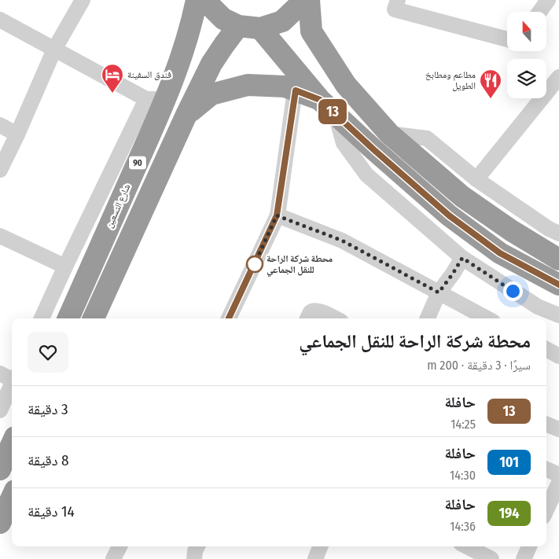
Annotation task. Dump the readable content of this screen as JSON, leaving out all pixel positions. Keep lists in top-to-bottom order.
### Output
{
  "streets": {
    "highway": ["90", "شارع التسعين"]
  },
  "places": {
    "hotel": ["فندق السفينة"],
    "restaurant": ["مطاعم ومطابخ الطويل"],
    "other": ["محطة شركة الراحة للنقل الجماعي"]
  },
  "lines": ["bus line 13"],
  "north": "top",
  "page": {
    "on_map": "13",
    "heading": ["محطة شركة الراحة للنقل الجماعي", "سيرًا · 3 دقيقة · 200 m"],
    "list": [
      {
        "mark": "13",
        "name": "حافلة",
        "note": "14:25",
        "value": "3 دقيقة"
      },
      {
        "mark": "101",
        "name": "حافلة",
        "note": "14:30",
        "value": "8 دقيقة"
      },
      {
        "mark": "194",
        "name": "حافلة",
        "note": "14:36",
        "value": "14 دقيقة"
      }
    ]
  }
}
